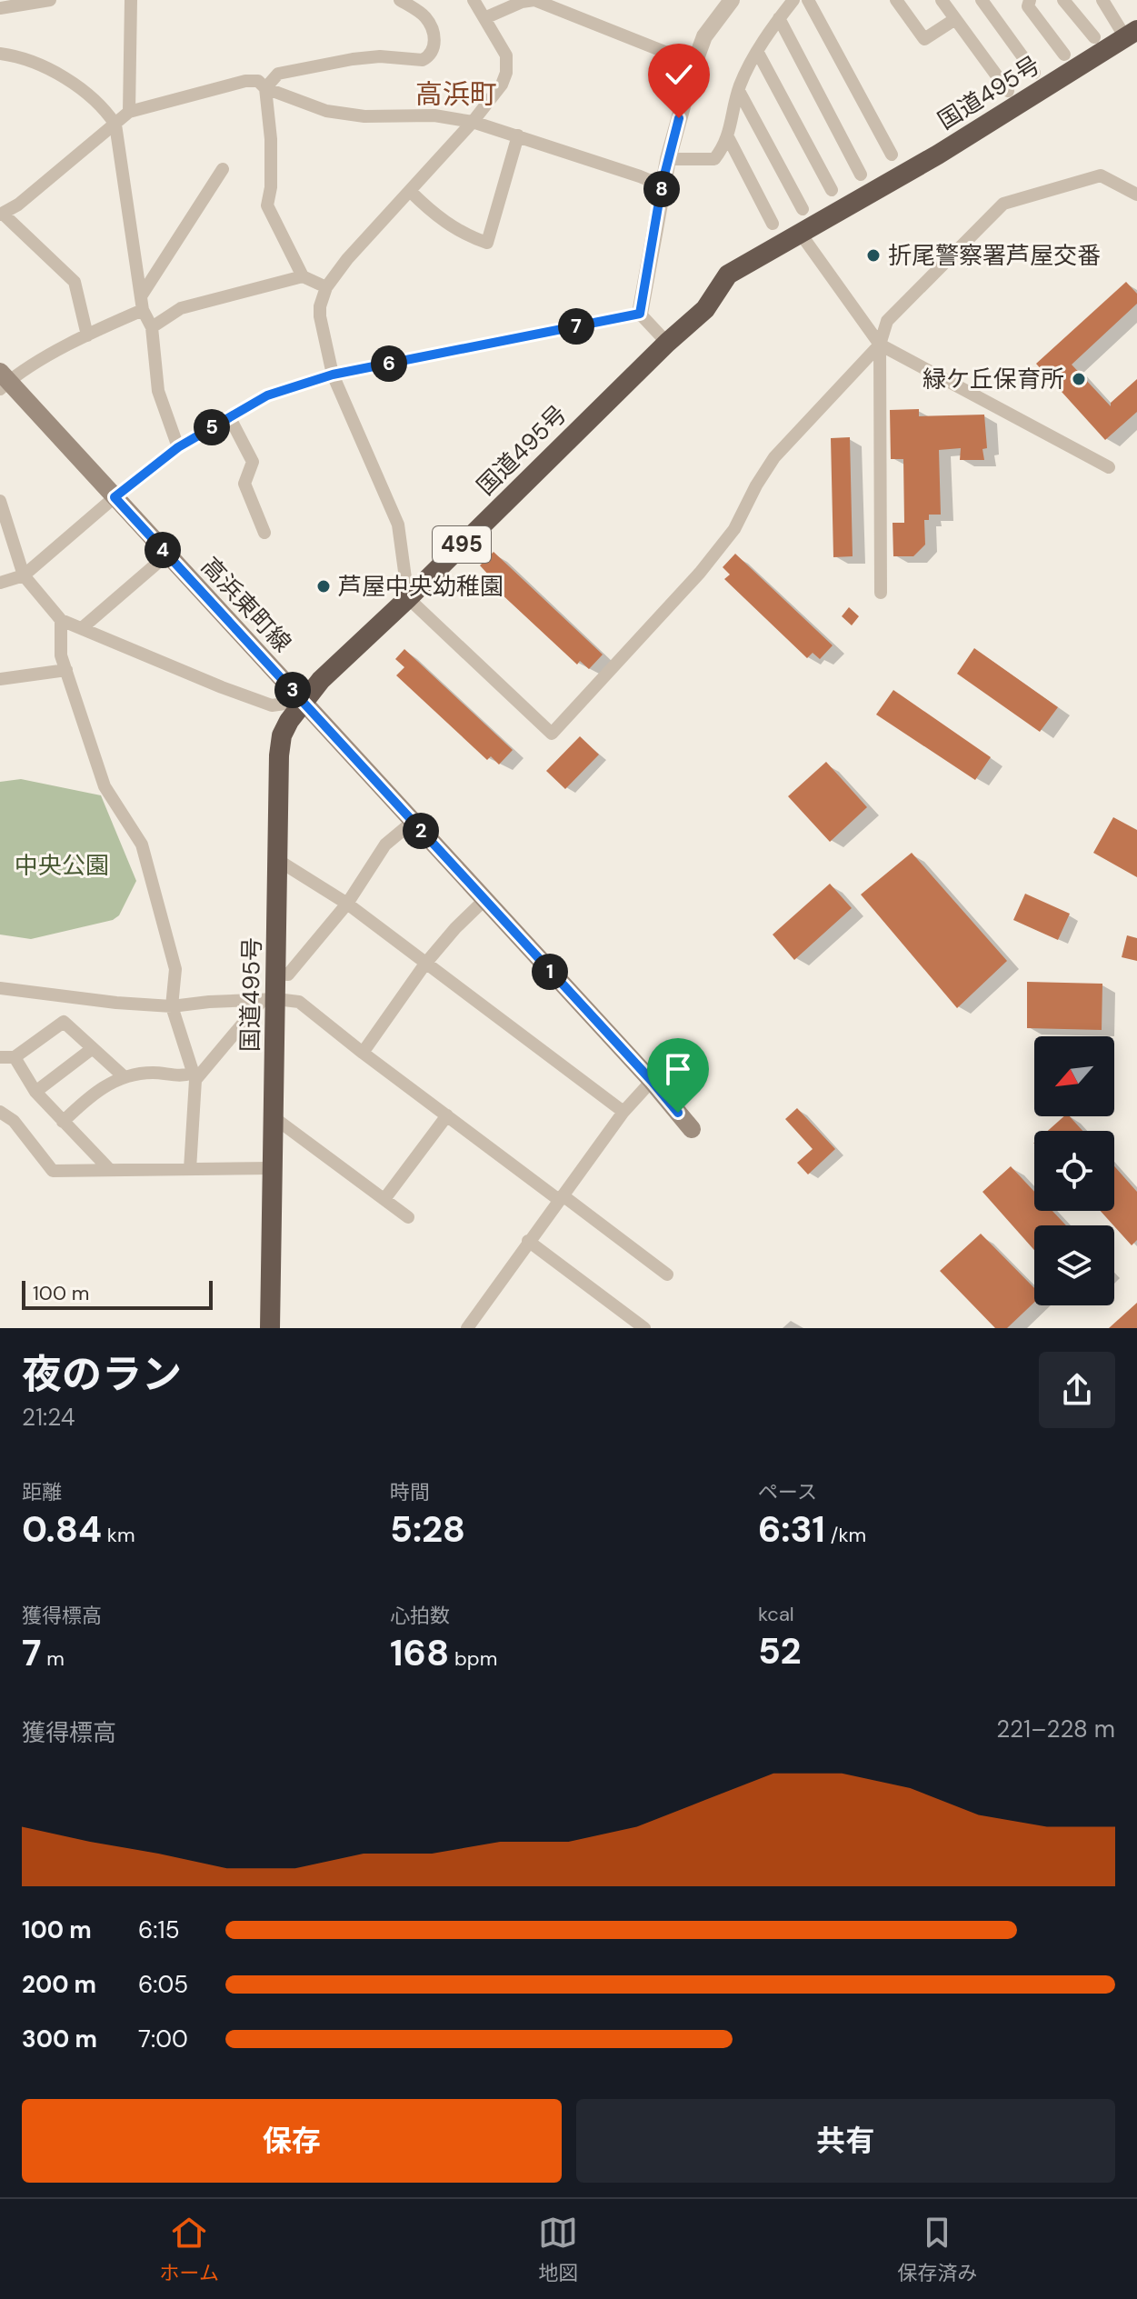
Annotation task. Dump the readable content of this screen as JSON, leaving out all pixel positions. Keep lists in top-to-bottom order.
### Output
{
  "streets": {
    "highway": ["国道495号", "495"],
    "main road": ["高浜東町線"]
  },
  "crossings": [
    ["国道495号", "高浜東町線"]
  ],
  "districts": ["高浜町"],
  "parks": ["中央公園"],
  "places": ["折尾警察署芦屋交番", "緑ケ丘保育所", "芦屋中央幼稚園"],
  "scale_bar": "100 m",
  "north": "bottom left",
  "page": {
    "pins": [
      "8",
      "7",
      "6",
      "5",
      "4",
      "3",
      "2",
      "1"
    ],
    "scale": "100 m",
    "heading": ["夜のラン", "21:24"],
    "stats": [
      ["距離", "0.84 km"],
      ["時間", "5:28"],
      ["ペース", "6:31 /km"],
      ["獲得標高", "7 m"],
      ["心拍数", "168 bpm"],
      ["kcal", "52"]
    ],
    "chart": ["獲得標高", "221–228 m"],
    "list": [
      {
        "name": "100 m",
        "note": "6:15"
      },
      {
        "name": "200 m",
        "note": "6:05"
      },
      {
        "name": "300 m",
        "note": "7:00"
      }
    ],
    "buttons": ["保存", "共有"],
    "tabs": ["ホーム", "地図", "保存済み"]
  }
}
